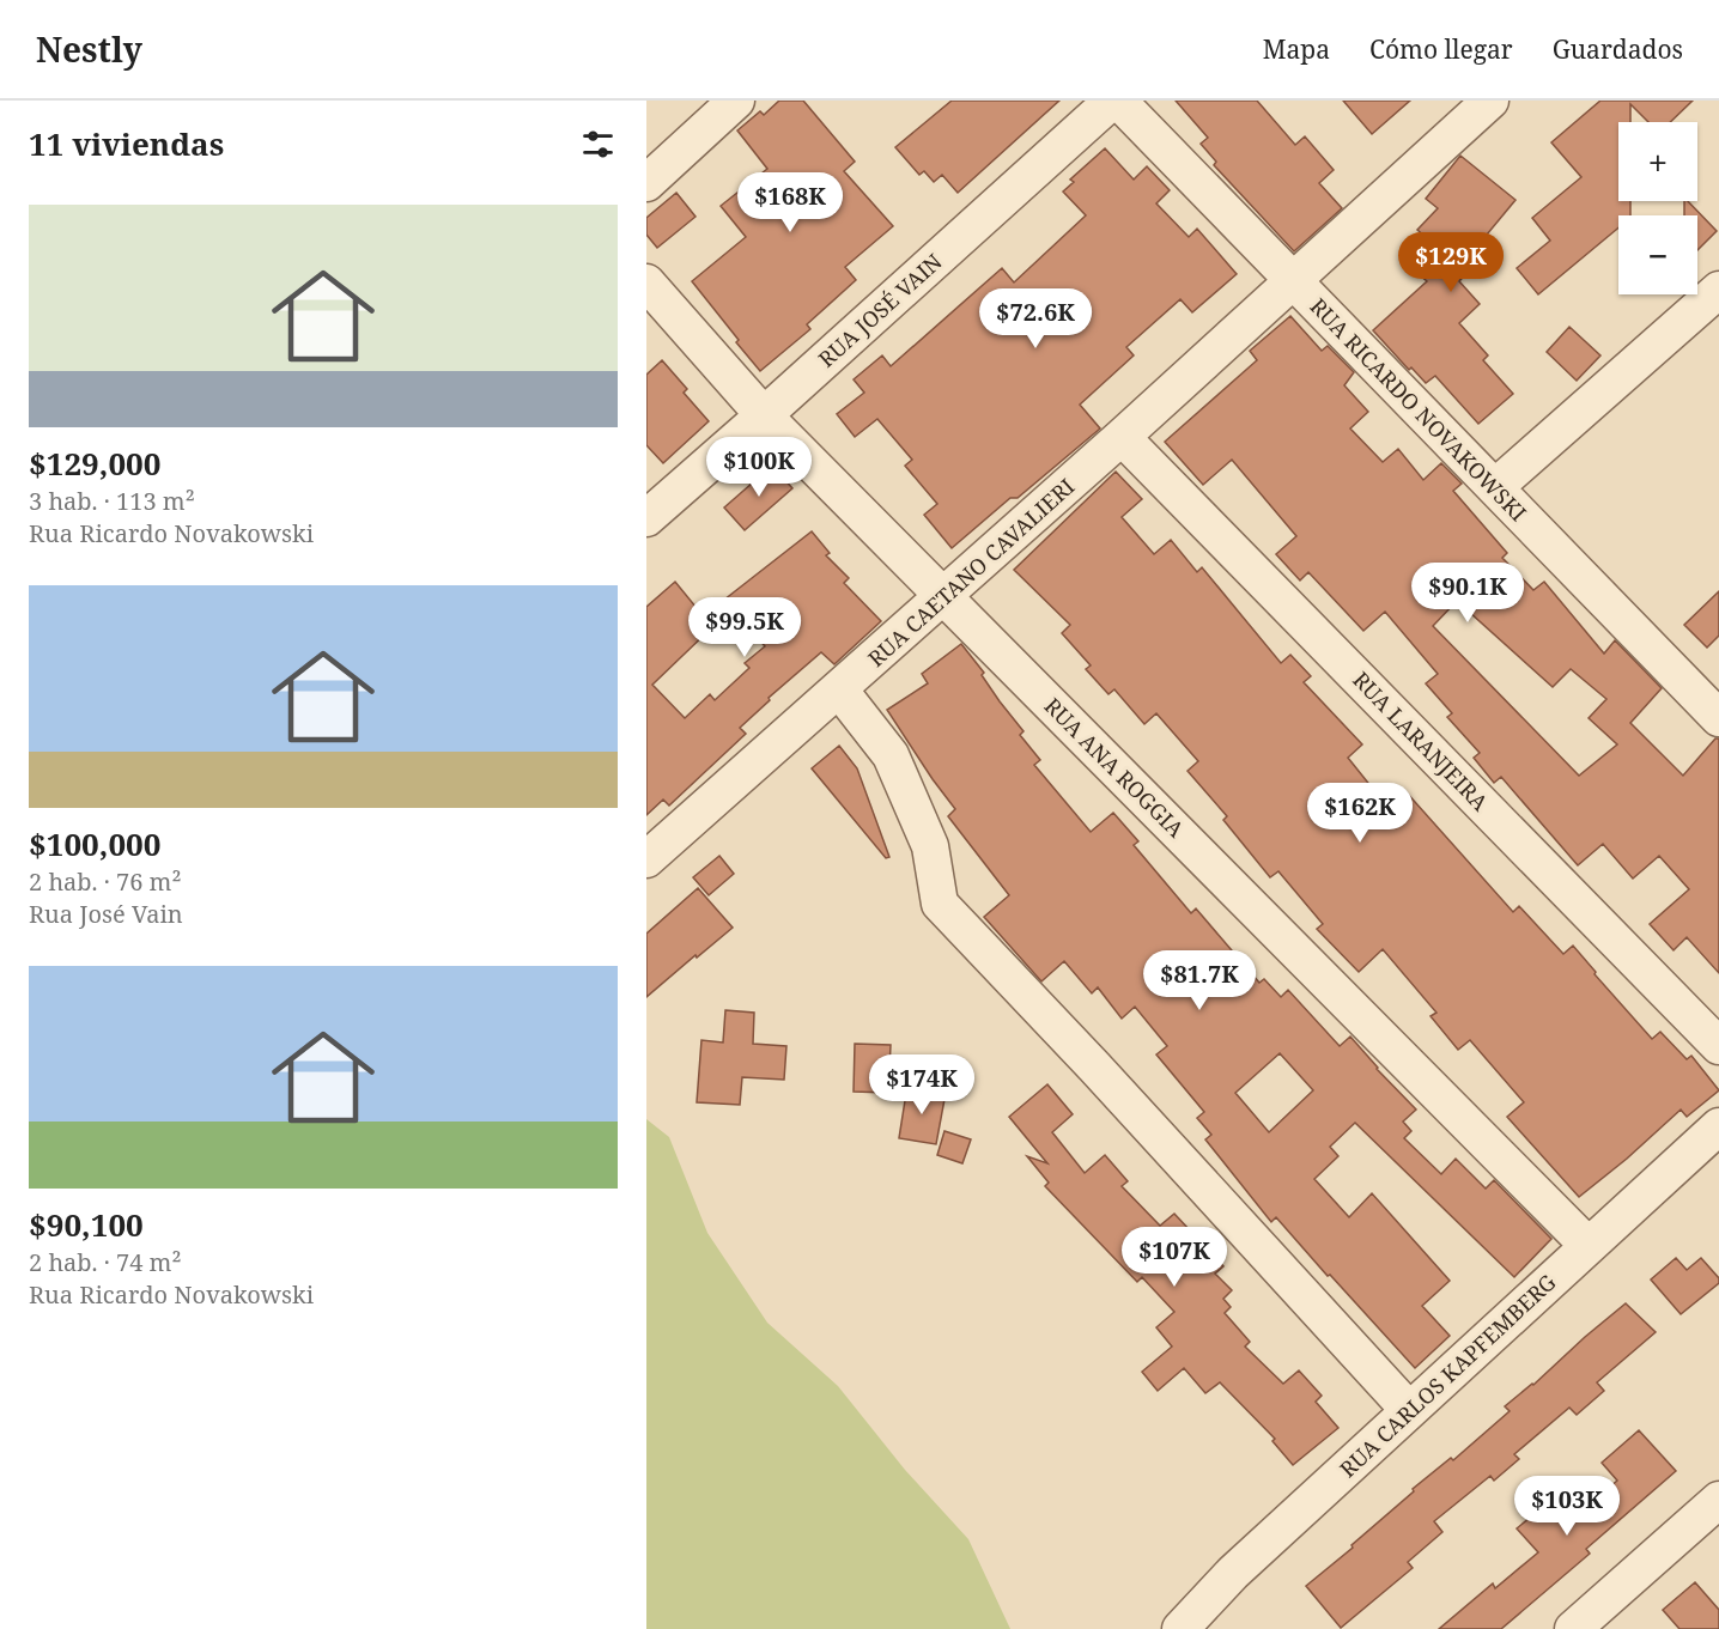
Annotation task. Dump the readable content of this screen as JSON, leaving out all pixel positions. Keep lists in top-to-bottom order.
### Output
{
  "streets": {
    "street": [
      "RUA JOSÉ VAIN",
      "RUA RICARDO NOVAKOWSKI",
      "RUA CAETANO CAVALIERI",
      "RUA LARANJEIRA",
      "RUA ANA ROGGIA",
      "RUA CARLOS KAPFEMBERG"
    ]
  },
  "crossings": [
    ["RUA JOSÉ VAIN", "RUA ANA ROGGIA"],
    ["RUA RICARDO NOVAKOWSKI", "RUA CAETANO CAVALIERI"],
    ["RUA CAETANO CAVALIERI", "RUA LARANJEIRA"],
    ["RUA CAETANO CAVALIERI", "RUA ANA ROGGIA"],
    ["RUA ANA ROGGIA", "RUA CARLOS KAPFEMBERG"]
  ],
  "page": {
    "header": "Nestly",
    "nav": ["Mapa", "Cómo llegar", "Guardados"],
    "heading": "11 viviendas",
    "map_buttons": ["+", "−"],
    "price": [
      "$168K",
      "$129K",
      "$72.6K",
      "$100K",
      "$90.1K",
      "$99.5K",
      "$162K",
      "$81.7K",
      "$174K",
      "$107K",
      "$103K"
    ],
    "list": [
      {
        "name": "$129,000",
        "note": "3 hab. · 113 m² · Rua Ricardo Novakowski"
      },
      {
        "name": "$100,000",
        "note": "2 hab. · 76 m² · Rua José Vain"
      },
      {
        "name": "$90,100",
        "note": "2 hab. · 74 m² · Rua Ricardo Novakowski"
      }
    ]
  }
}
